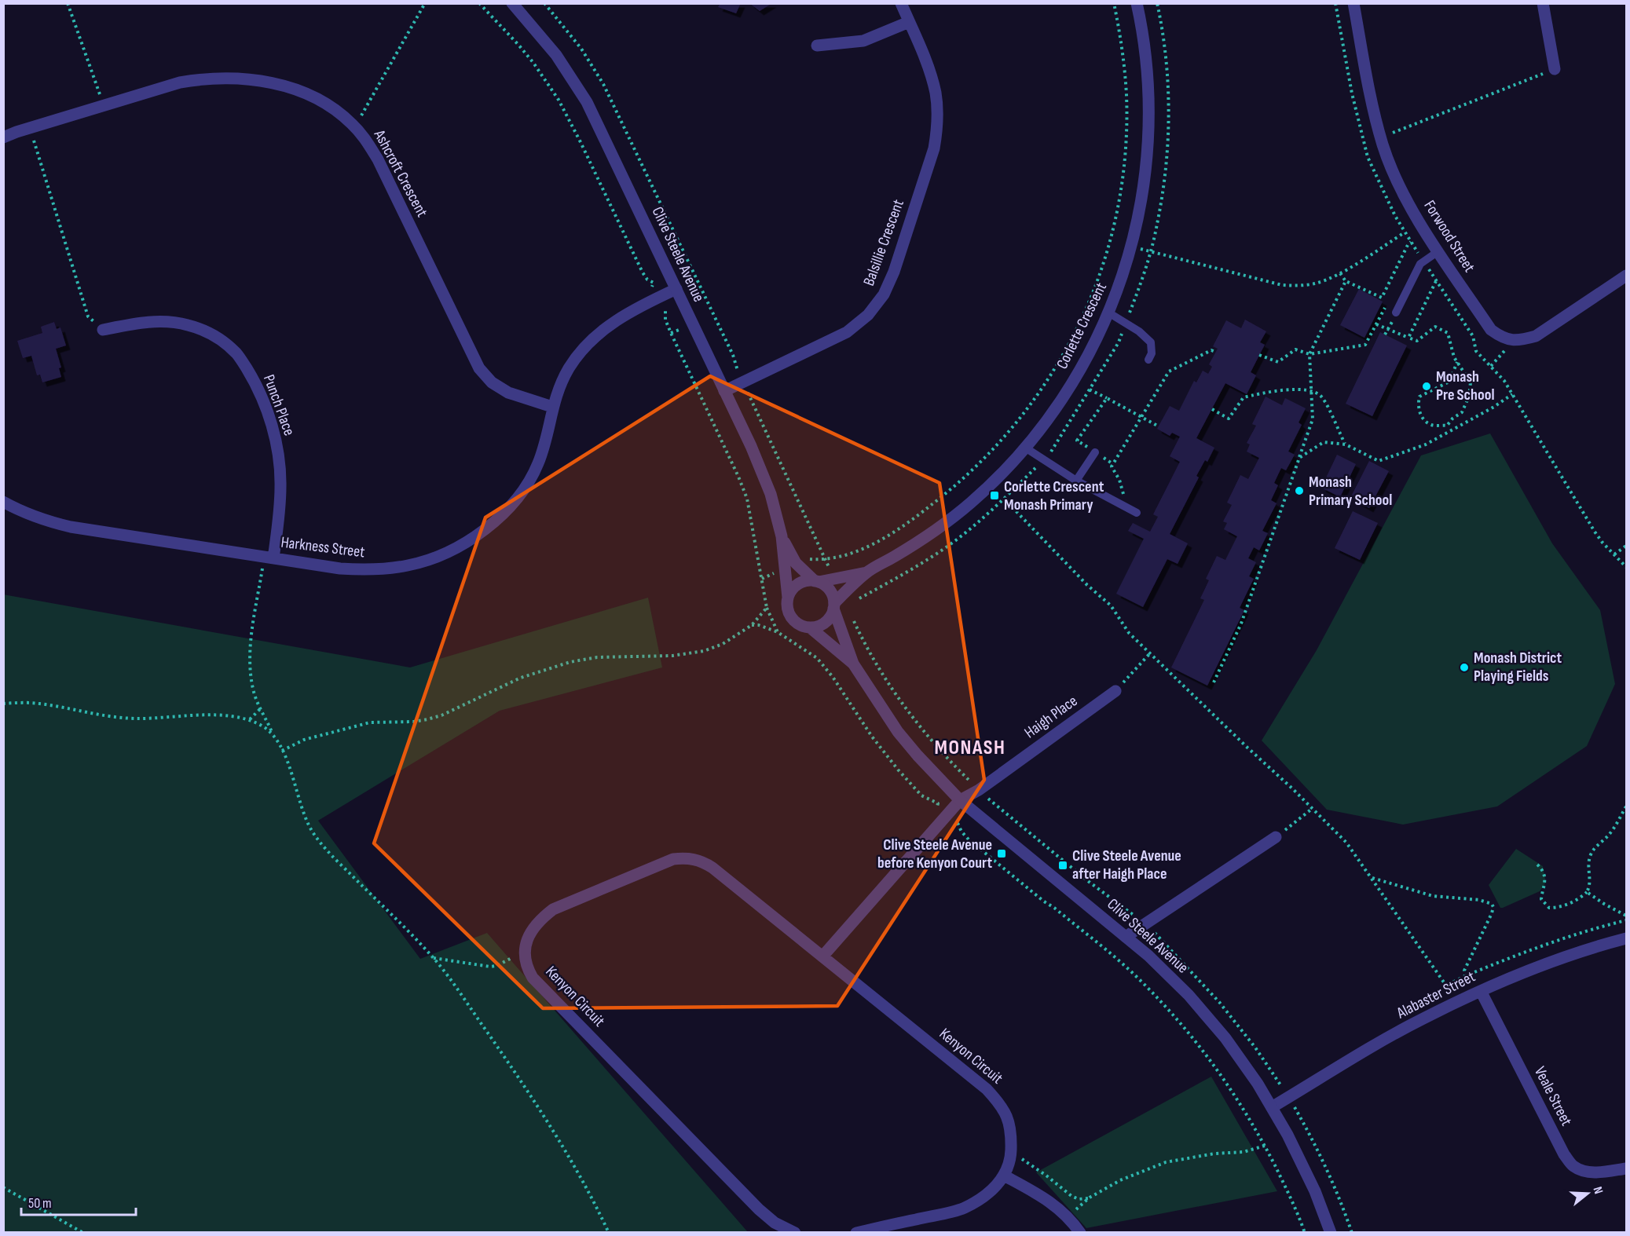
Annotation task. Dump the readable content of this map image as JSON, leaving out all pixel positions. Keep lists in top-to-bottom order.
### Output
{
  "streets": {
    "street": [
      "Ashcroft Crescent",
      "Forwood Street",
      "Balsillie Crescent",
      "Clive Steele Avenue",
      "Corlette Crescent",
      "Punch Place",
      "Harkness Street",
      "Haigh Place",
      "Alabaster Street",
      "Kenyon Circuit",
      "Veale Street"
    ]
  },
  "crossings": [
    ["Ashcroft Crescent", "Harkness Street"],
    ["Balsillie Crescent", "Clive Steele Avenue"],
    ["Clive Steele Avenue", "Corlette Crescent"],
    ["Clive Steele Avenue", "Harkness Street"],
    ["Clive Steele Avenue", "Haigh Place"],
    ["Clive Steele Avenue", "Alabaster Street"],
    ["Punch Place", "Harkness Street"],
    ["Alabaster Street", "Veale Street"]
  ],
  "districts": ["MONASH"],
  "places": {
    "other": ["Monash Pre School", "Monash Primary School", "Monash District Playing Fields"],
    "transit": ["Corlette Crescent Monash Primary", "Clive Steele Avenue before Kenyon Court", "Clive Steele Avenue after Haigh Place"]
  },
  "scale_bar": "50 m",
  "north": "right"
}
